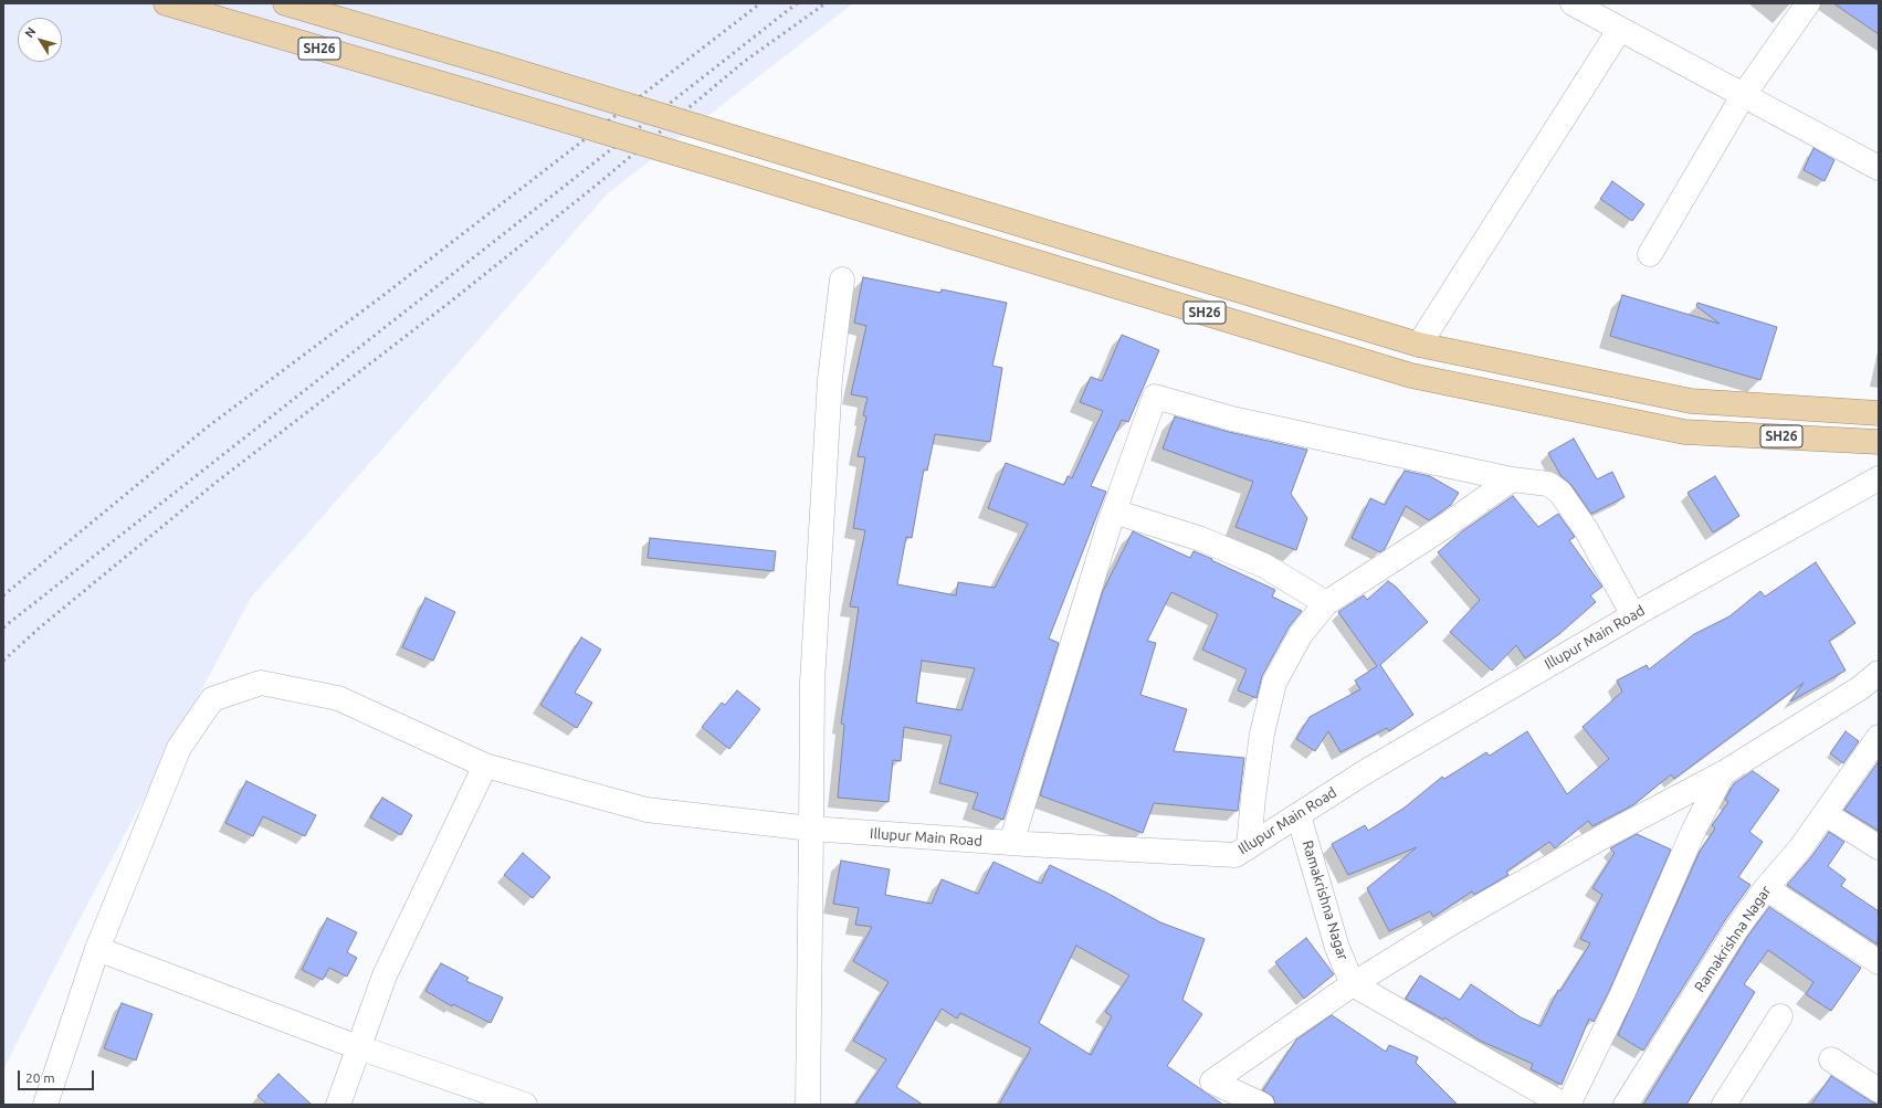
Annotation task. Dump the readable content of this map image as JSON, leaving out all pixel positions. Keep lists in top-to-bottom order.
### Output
{
  "streets": {
    "main road": ["SH26"],
    "street": ["Illupur Main Road", "Ramakrishna Nagar"]
  },
  "crossings": [
    ["Illupur Main Road", "Ramakrishna Nagar"]
  ],
  "scale_bar": "20 m",
  "north": "top left"
}
